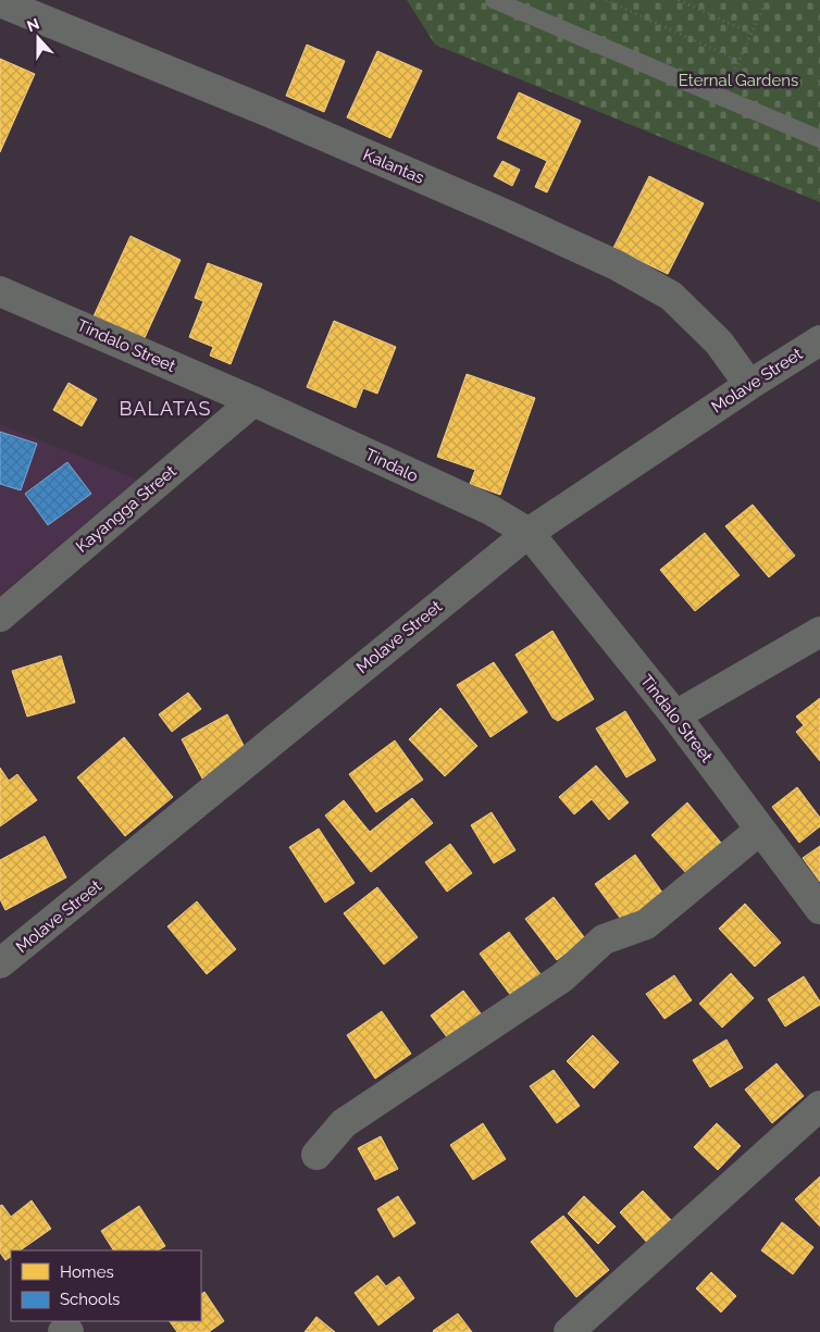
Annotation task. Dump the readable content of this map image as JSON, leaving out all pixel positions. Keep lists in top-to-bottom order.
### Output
{
  "streets": {
    "street": [
      "Kalantas",
      "Tindalo Street",
      "Molave Street",
      "Tindalo",
      "Kayangga Street"
    ]
  },
  "crossings": [
    ["Kalantas", "Molave Street"],
    ["Tindalo Street", "Molave Street"],
    ["Tindalo Street", "Tindalo"],
    ["Tindalo Street", "Kayangga Street"],
    ["Molave Street", "Tindalo"],
    ["Tindalo", "Kayangga Street"]
  ],
  "districts": ["BALATAS"],
  "parks": ["Eternal Gardens"],
  "legend": ["Homes", "Schools"],
  "north": "top"
}
